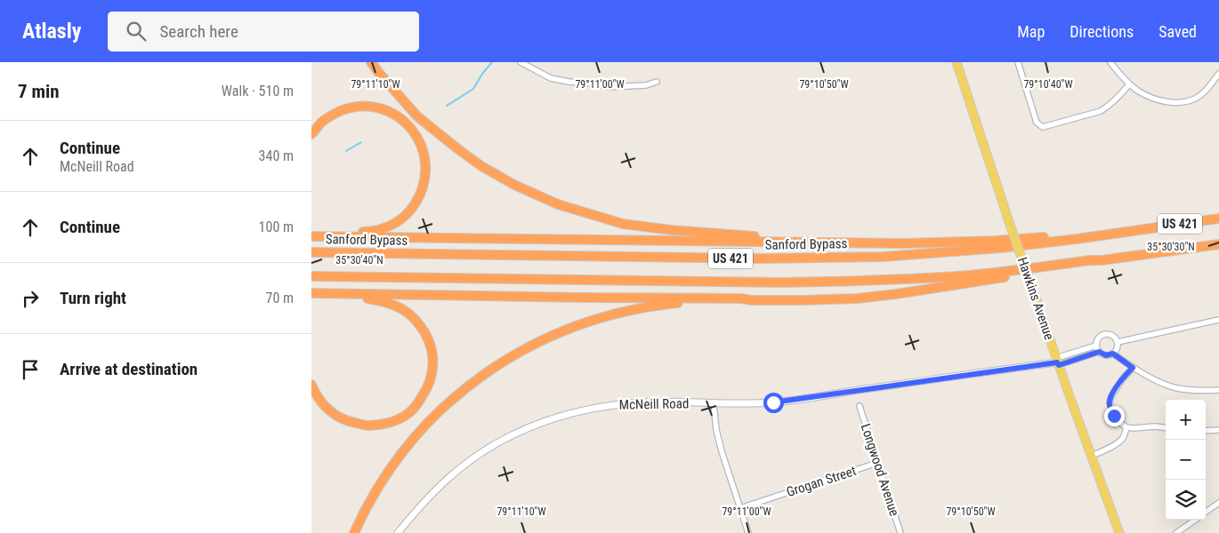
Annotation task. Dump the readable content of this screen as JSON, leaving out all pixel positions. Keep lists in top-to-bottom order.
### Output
{
  "streets": {
    "highway": ["US 421", "Sanford Bypass"],
    "main road": ["Hawkins Avenue"],
    "street": ["McNeill Road", "Longwood Avenue", "Grogan Street"]
  },
  "crossings": [
    ["Hawkins Avenue", "McNeill Road"],
    ["Longwood Avenue", "Grogan Street"]
  ],
  "page": {
    "header": "Atlasly",
    "search": "Search here",
    "nav": ["Map", "Directions", "Saved"],
    "heading": ["7 min", "Walk · 510 m"],
    "list": [
      ["Continue", "McNeill Road", "340 m"],
      ["Continue", "100 m"],
      ["Turn right", "70 m"],
      "Arrive at destination"
    ],
    "map_buttons": ["+", "−"]
  },
  "coordinates": [
    "79°11'10\"W",
    "79°11'00\"W",
    "79°10'50\"W",
    "79°10'40\"W",
    "35°30'30\"N",
    "35°30'40\"N"
  ]
}
